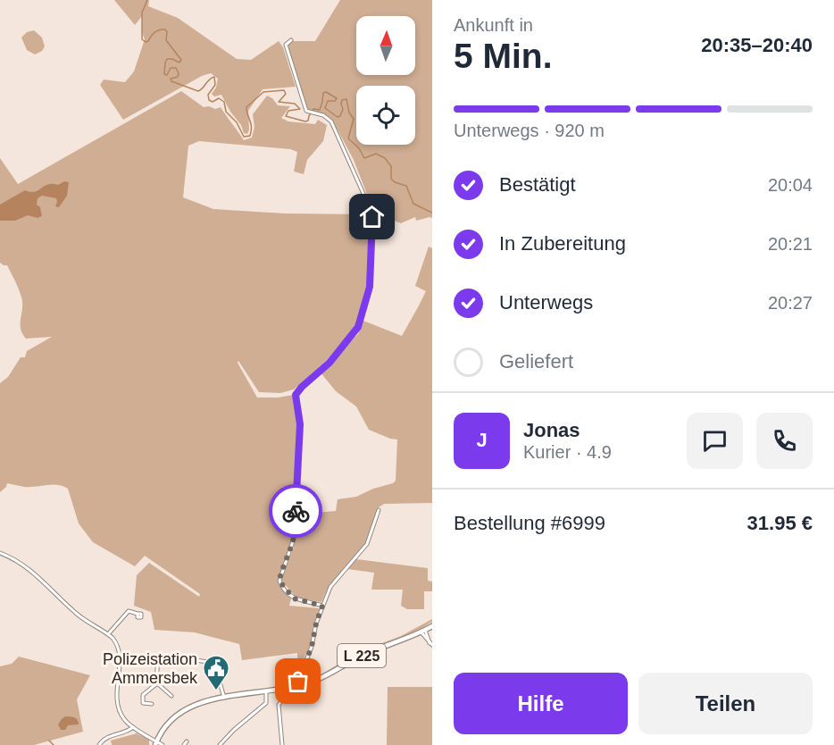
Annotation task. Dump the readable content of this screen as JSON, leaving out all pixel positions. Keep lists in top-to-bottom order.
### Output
{
  "streets": {
    "main road": ["L 225"]
  },
  "places": {
    "public building": ["Polizeistation Ammersbek"]
  },
  "north": "top",
  "page": {
    "heading": ["5 Min.", "Ankunft in", "20:35–20:40"],
    "panel": [
      "Jonas",
      "Kurier · 4.9",
      "Bestellung #6999",
      "31.95 €"
    ],
    "bar": "Unterwegs · 920 m",
    "list": [
      ["Bestätigt", "20:04"],
      ["In Zubereitung", "20:21"],
      ["Unterwegs", "20:27"],
      "Geliefert"
    ],
    "round": "J",
    "buttons": ["Hilfe", "Teilen"]
  }
}
